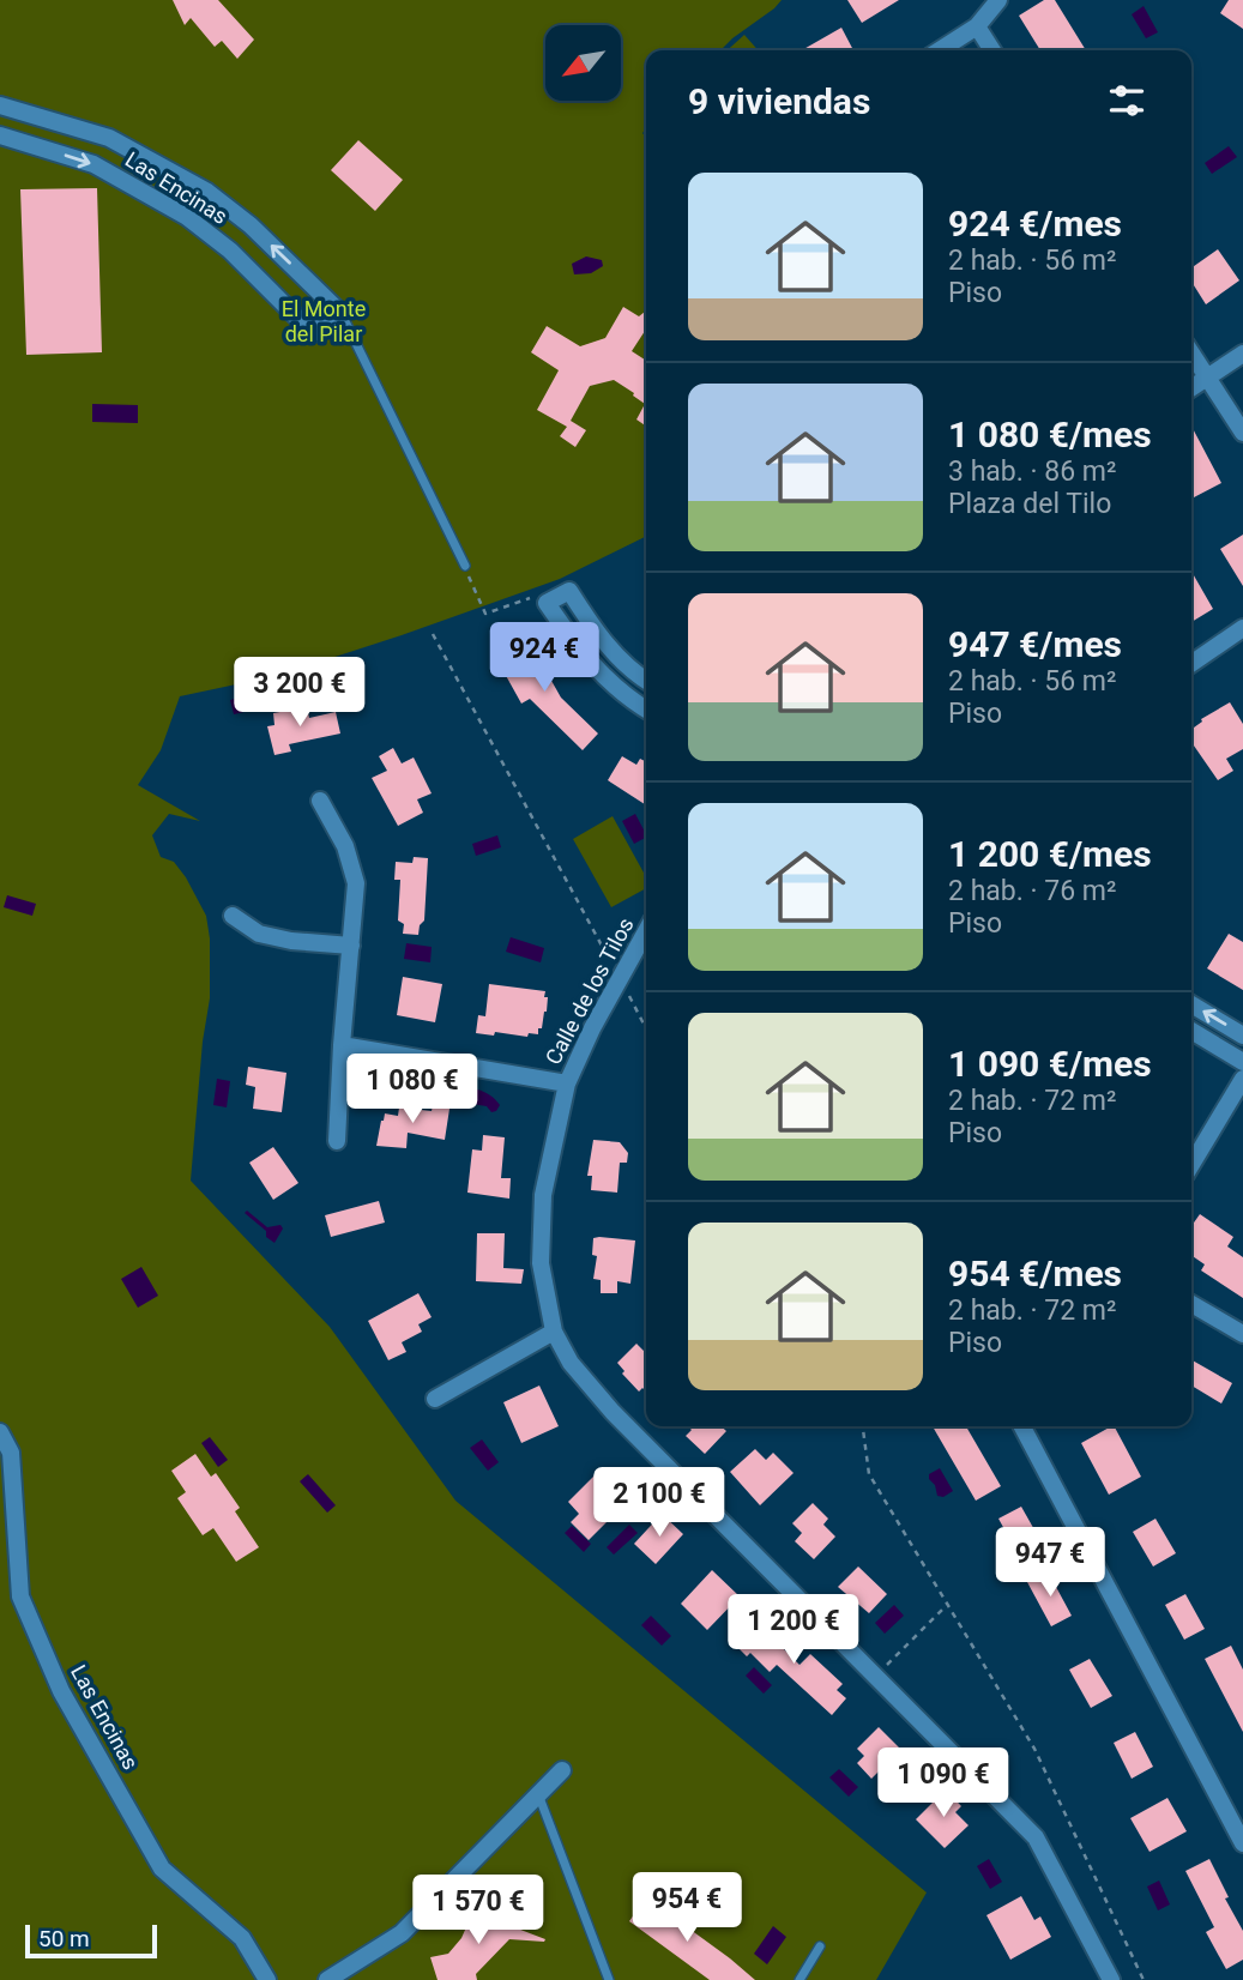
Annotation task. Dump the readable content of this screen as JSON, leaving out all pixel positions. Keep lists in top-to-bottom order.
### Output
{
  "streets": {
    "street": ["Las Encinas", "Calle de los Tilos"]
  },
  "parks": ["El Monte del Pilar"],
  "scale_bar": "50 m",
  "north": "bottom left",
  "page": {
    "heading": "9 viviendas",
    "list": [
      {
        "name": "924 €/mes",
        "note": "2 hab. · 56 m² · Piso"
      },
      {
        "name": "1 080 €/mes",
        "note": "3 hab. · 86 m² · Plaza del Tilo"
      },
      {
        "name": "947 €/mes",
        "note": "2 hab. · 56 m² · Piso"
      },
      {
        "name": "1 200 €/mes",
        "note": "2 hab. · 76 m² · Piso"
      },
      {
        "name": "1 090 €/mes",
        "note": "2 hab. · 72 m² · Piso"
      },
      {
        "name": "954 €/mes",
        "note": "2 hab. · 72 m² · Piso"
      }
    ],
    "price": [
      "924 €",
      "3 200 €",
      "1 080 €",
      "2 100 €",
      "947 €",
      "1 200 €",
      "1 090 €",
      "954 €",
      "1 570 €"
    ],
    "scale": "50 m"
  }
}
